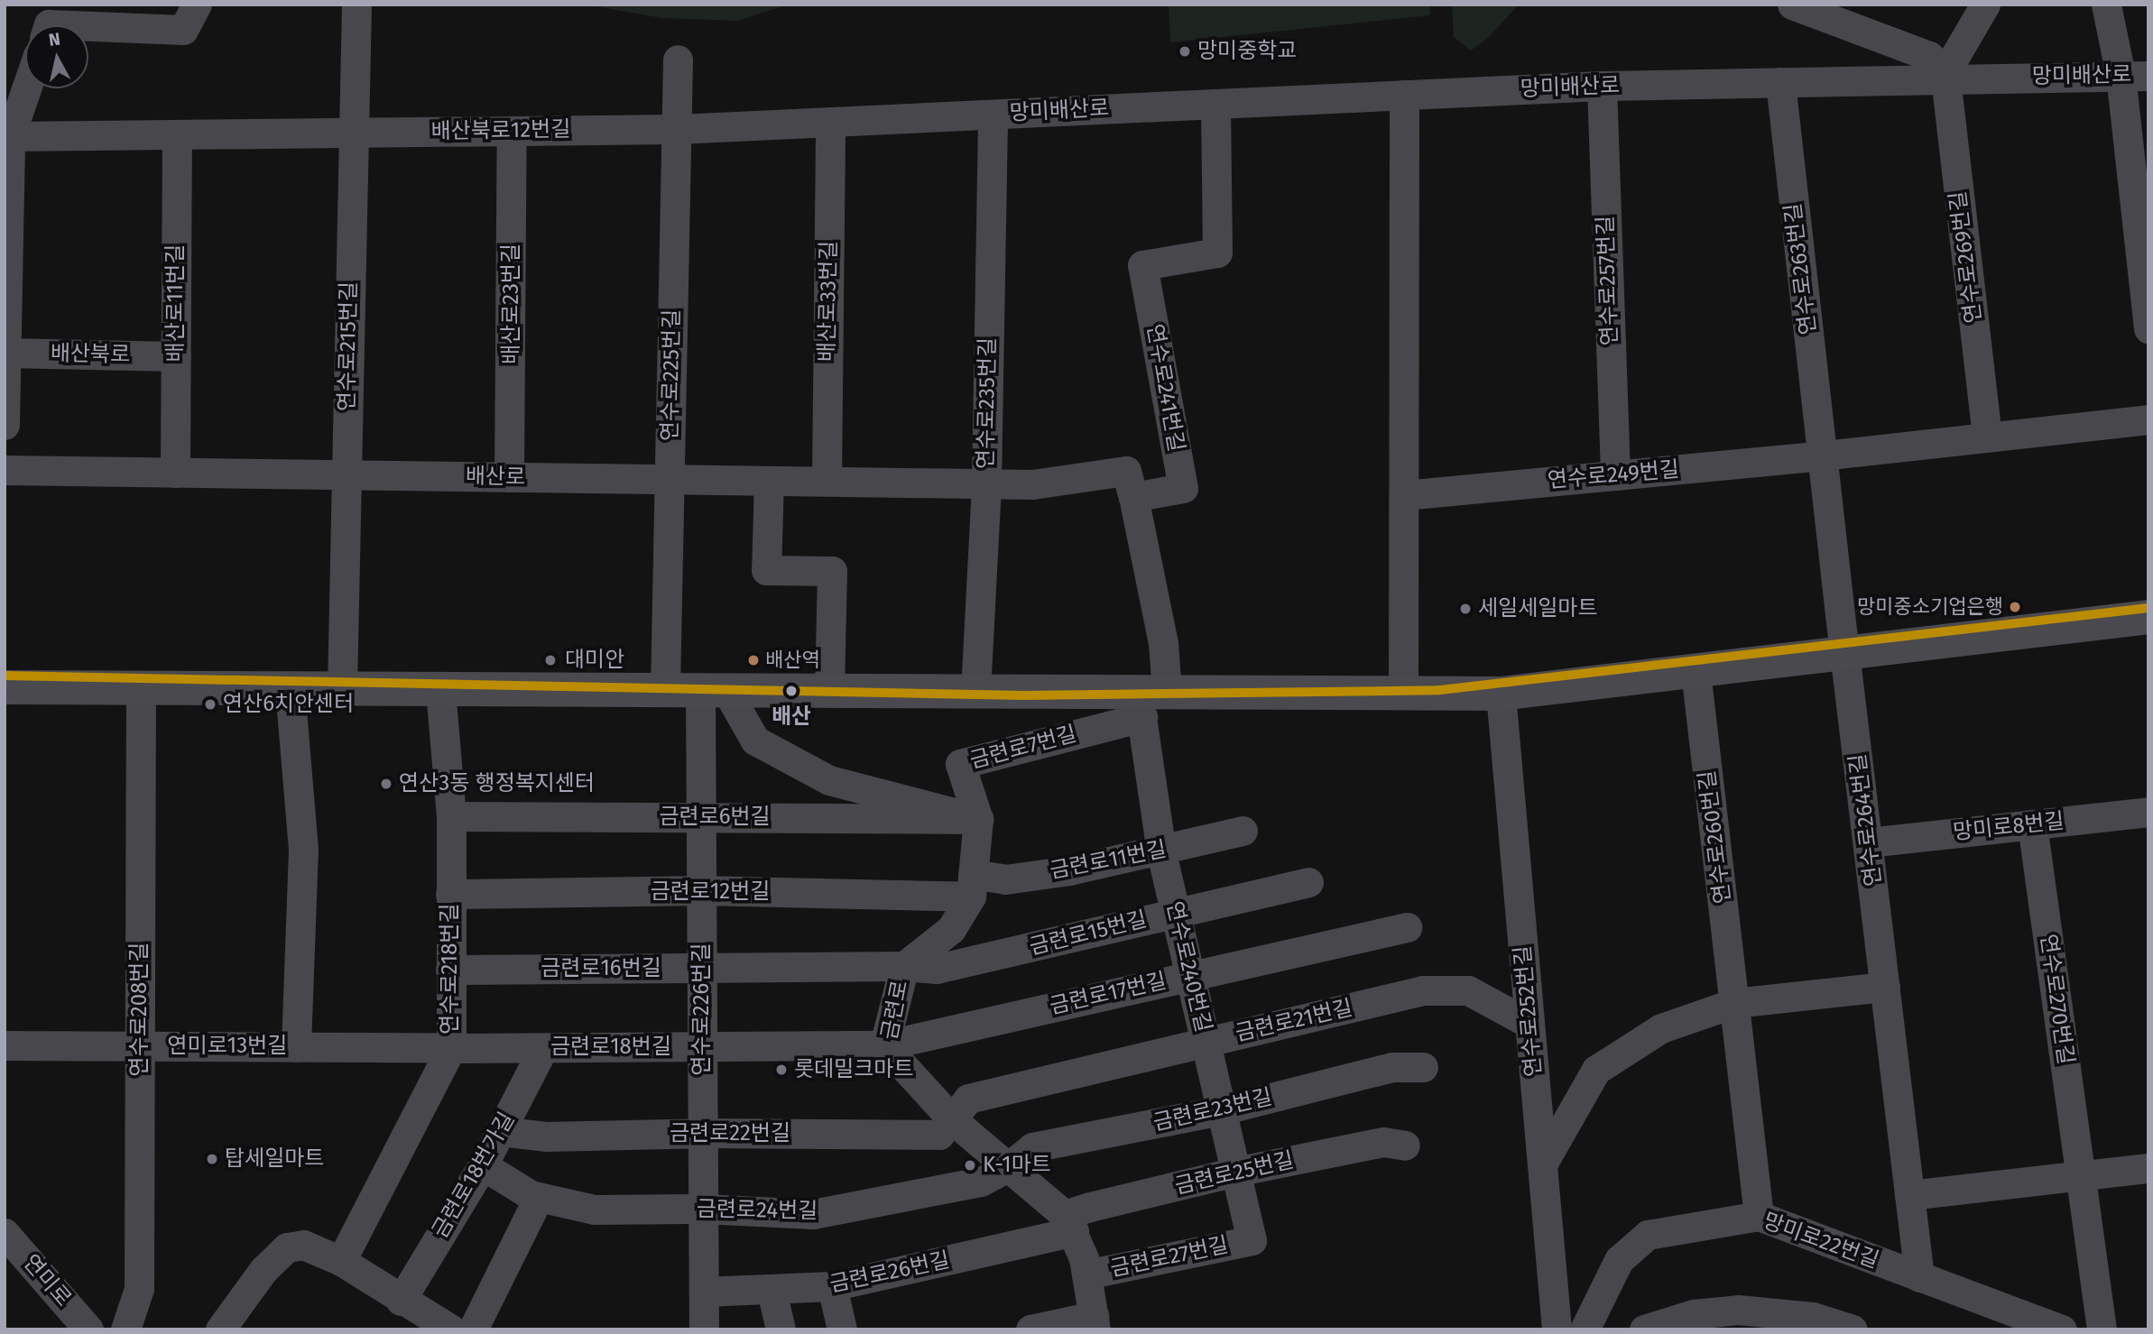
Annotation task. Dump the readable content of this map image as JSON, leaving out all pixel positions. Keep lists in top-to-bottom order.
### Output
{
  "streets": {
    "street": [
      "망미배산로",
      "배산북로12번길",
      "연수로269번길",
      "연수로263번길",
      "연수로257번길",
      "배산로33번길",
      "배산로11번길",
      "배산로23번길",
      "연수로215번길",
      "배산북로",
      "연수로225번길",
      "연수로241번길",
      "연수로235번길",
      "연수로249번길",
      "배산로",
      "금련로7번길",
      "금련로6번길",
      "연수로264번길",
      "망미로8번길",
      "연수로260번길",
      "금련로11번길",
      "금련로12번길",
      "금련로15번길",
      "연수로240번길",
      "연수로218번길",
      "금련로16번길",
      "금련로17번길",
      "연수로270번길",
      "연수로208번길",
      "연수로226번길",
      "금련로",
      "연수로252번길",
      "금련로21번길",
      "연미로13번길",
      "금련로18번길",
      "금련로23번길",
      "금련로22번길",
      "금련로25번길",
      "금련로18번가길",
      "금련로24번길",
      "망미로22번길",
      "금련로27번길",
      "금련로26번길",
      "연미로"
    ]
  },
  "crossings": [
    ["망미배산로", "배산북로12번길"],
    ["망미배산로", "연수로269번길"],
    ["망미배산로", "연수로263번길"],
    ["망미배산로", "연수로257번길"],
    ["망미배산로", "연수로241번길"],
    ["망미배산로", "연수로235번길"],
    ["배산북로12번길", "배산로33번길"],
    ["배산북로12번길", "배산로11번길"],
    ["배산북로12번길", "배산로23번길"],
    ["배산북로12번길", "연수로215번길"],
    ["배산북로12번길", "연수로225번길"],
    ["배산북로12번길", "연수로235번길"],
    ["연수로263번길", "연수로249번길"],
    ["연수로263번길", "연수로264번길"],
    ["연수로257번길", "연수로249번길"],
    ["배산로33번길", "배산로"],
    ["배산로11번길", "배산북로"],
    ["배산로11번길", "배산로"],
    ["배산로23번길", "배산로"],
    ["연수로215번길", "배산로"],
    ["연수로225번길", "배산로"],
    ["연수로241번길", "배산로"],
    ["연수로235번길", "배산로"],
    ["금련로7번길", "금련로6번길"],
    ["금련로7번길", "연수로240번길"],
    ["금련로7번길", "금련로"],
    ["금련로6번길", "연수로218번길"],
    ["금련로6번길", "연수로226번길"],
    ["금련로6번길", "금련로"],
    ["연수로264번길", "망미로8번길"],
    ["연수로264번길", "망미로22번길"],
    ["망미로8번길", "연수로270번길"],
    ["연수로260번길", "망미로22번길"],
    ["금련로11번길", "금련로12번길"],
    ["금련로11번길", "연수로240번길"],
    ["금련로11번길", "금련로"],
    ["금련로12번길", "연수로218번길"],
    ["금련로12번길", "연수로226번길"],
    ["금련로12번길", "금련로"],
    ["금련로15번길", "연수로240번길"],
    ["금련로15번길", "금련로16번길"],
    ["금련로15번길", "금련로"],
    ["연수로240번길", "금련로17번길"],
    ["연수로240번길", "금련로21번길"],
    ["연수로240번길", "금련로23번길"],
    ["연수로240번길", "금련로25번길"],
    ["연수로240번길", "금련로27번길"],
    ["연수로218번길", "금련로16번길"],
    ["연수로218번길", "연미로13번길"],
    ["연수로218번길", "금련로18번길"],
    ["금련로16번길", "연수로226번길"],
    ["금련로16번길", "금련로"],
    ["금련로17번길", "금련로"],
    ["금련로17번길", "금련로18번길"],
    ["연수로208번길", "연미로13번길"],
    ["연수로226번길", "금련로18번길"],
    ["연수로226번길", "금련로22번길"],
    ["연수로226번길", "금련로24번길"],
    ["연수로226번길", "금련로26번길"],
    ["금련로", "금련로21번길"],
    ["금련로", "금련로18번길"],
    ["금련로", "금련로23번길"],
    ["금련로", "금련로22번길"],
    ["금련로", "금련로25번길"],
    ["금련로", "금련로24번길"],
    ["금련로", "금련로26번길"],
    ["연수로252번길", "금련로21번길"],
    ["금련로21번길", "금련로22번길"],
    ["연미로13번길", "금련로18번길"],
    ["금련로18번길", "금련로18번가길"],
    ["금련로23번길", "금련로24번길"],
    ["금련로22번길", "금련로18번가길"],
    ["금련로25번길", "금련로26번길"],
    ["금련로18번가길", "금련로24번길"]
  ],
  "places": [
    "망미중학교",
    "망미중소기업은행",
    "세일세일마트",
    "대미안",
    "배산역",
    "배산",
    "연산6치안센터",
    "연산3동 행정복지센터",
    "롯데밀크마트",
    "탑세일마트",
    "K-1마트"
  ],
  "north": "top"
}
